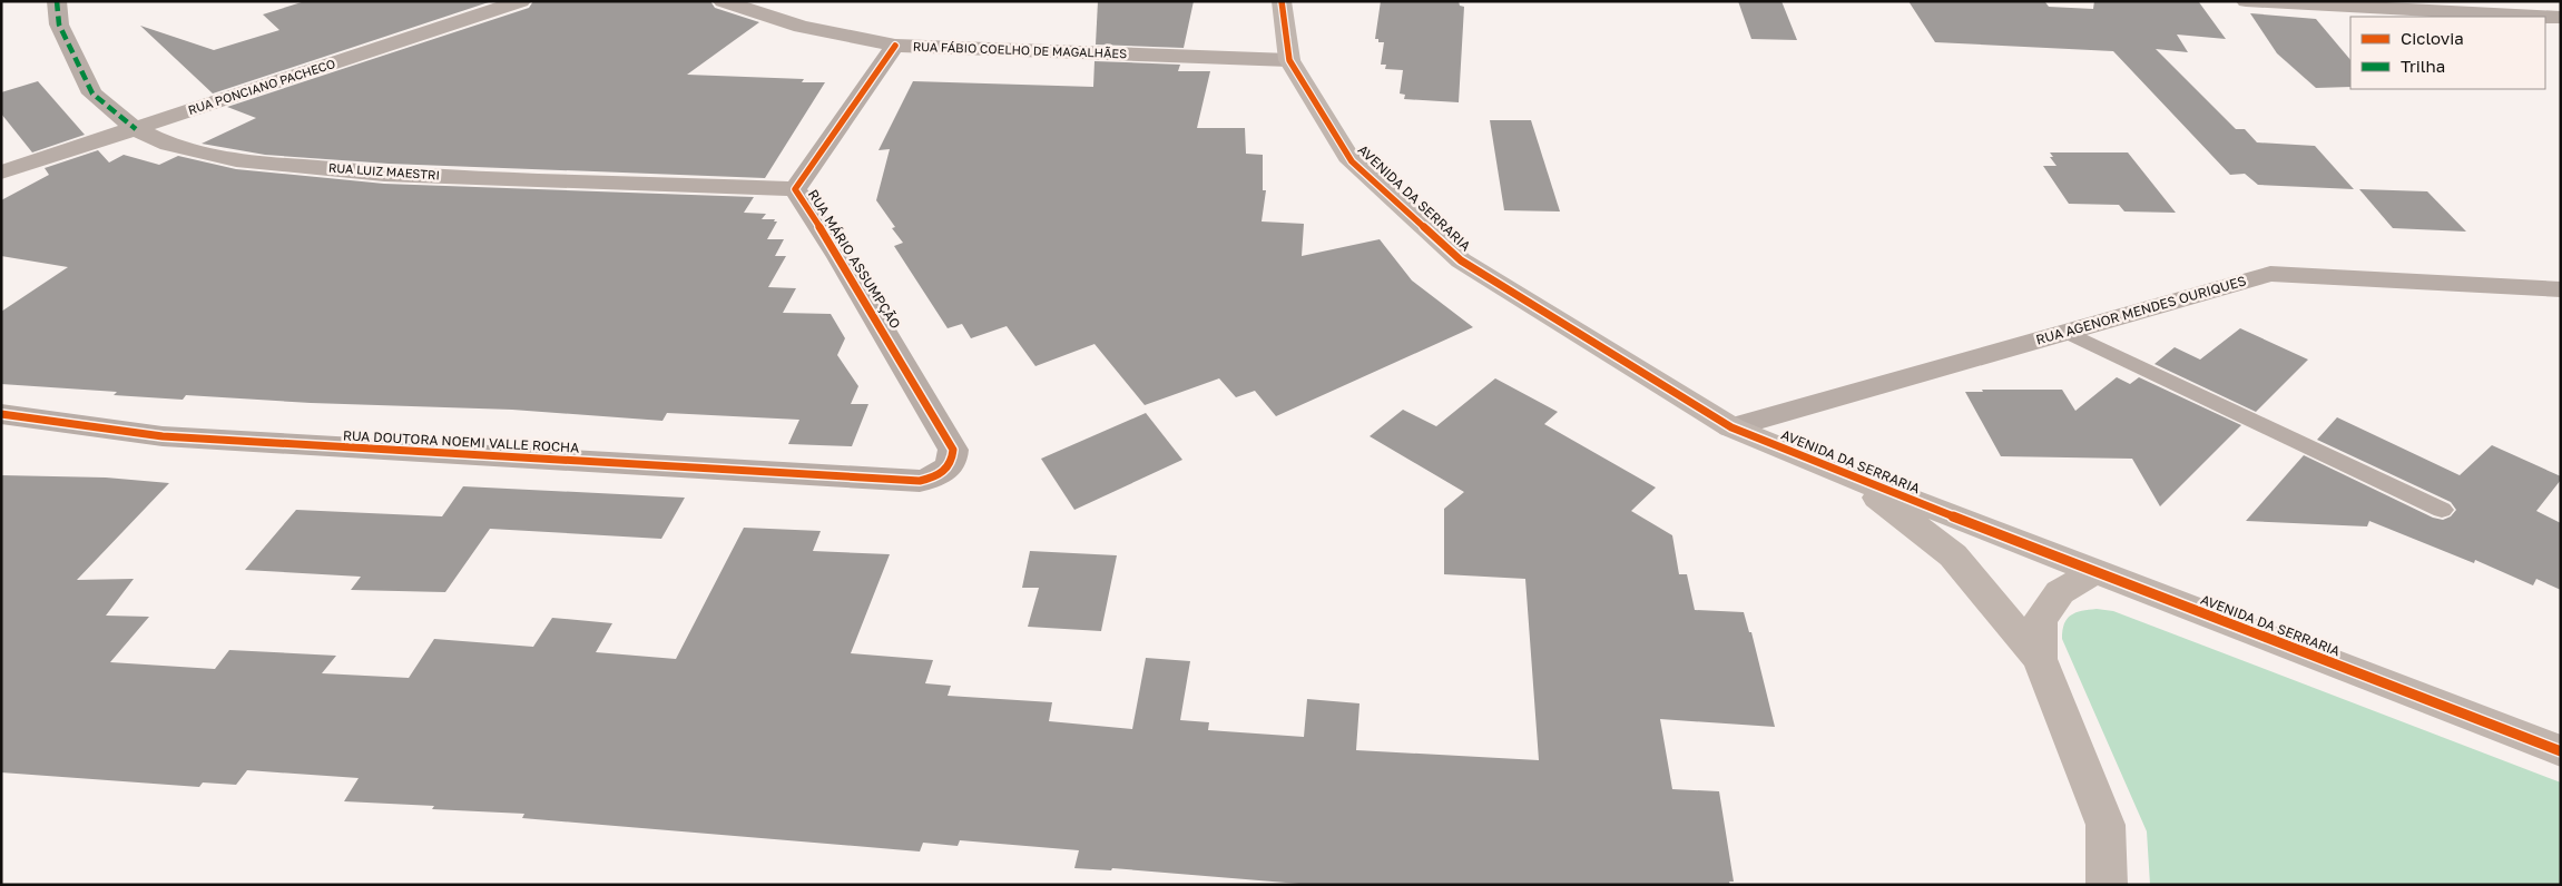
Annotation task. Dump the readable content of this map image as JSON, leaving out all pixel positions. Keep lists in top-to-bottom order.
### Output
{
  "streets": {
    "main road": ["AVENIDA DA SERRARIA"],
    "street": [
      "RUA FÁBIO COELHO DE MAGALHÃES",
      "RUA PONCIANO PACHECO",
      "RUA LUIZ MAESTRI",
      "RUA MÁRIO ASSUMPÇÃO",
      "RUA AGENOR MENDES OURIQUES",
      "RUA DOUTORA NOEMI VALLE ROCHA"
    ]
  },
  "crossings": [
    ["RUA FÁBIO COELHO DE MAGALHÃES", "AVENIDA DA SERRARIA"],
    ["RUA FÁBIO COELHO DE MAGALHÃES", "RUA MÁRIO ASSUMPÇÃO"],
    ["RUA PONCIANO PACHECO", "RUA LUIZ MAESTRI"],
    ["RUA LUIZ MAESTRI", "RUA MÁRIO ASSUMPÇÃO"],
    ["AVENIDA DA SERRARIA", "RUA AGENOR MENDES OURIQUES"],
    ["RUA MÁRIO ASSUMPÇÃO", "RUA DOUTORA NOEMI VALLE ROCHA"]
  ],
  "legend": ["Ciclovia", "Trilha"]
}
